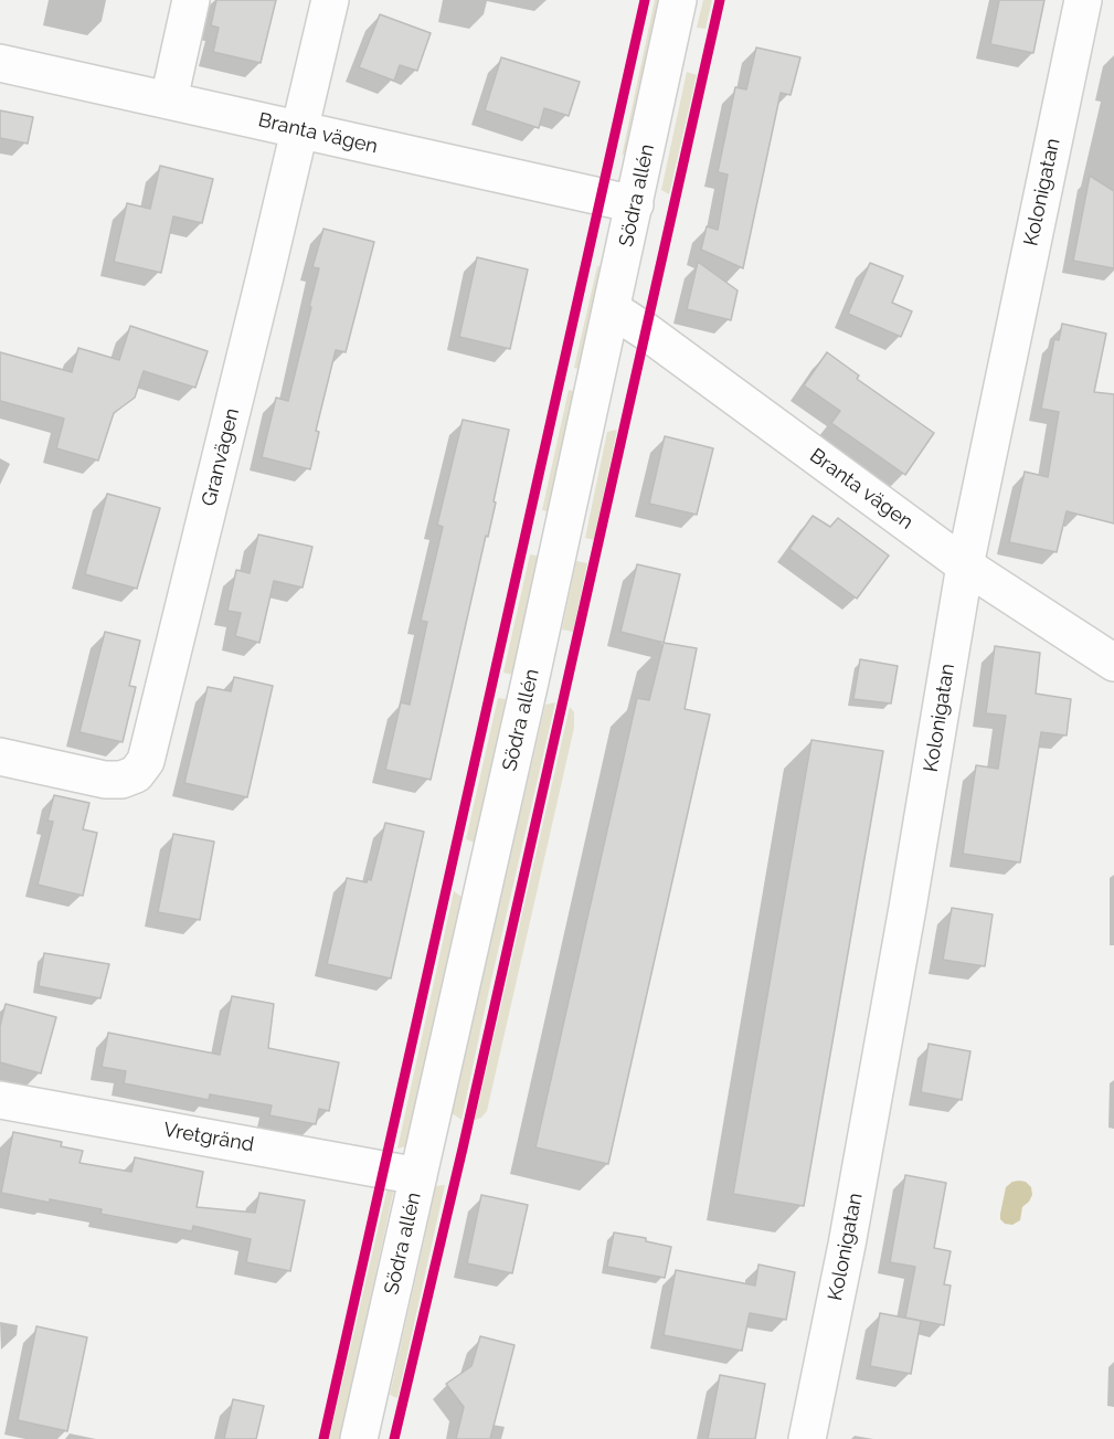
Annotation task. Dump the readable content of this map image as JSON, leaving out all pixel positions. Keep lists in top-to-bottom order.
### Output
{
  "streets": {
    "street": [
      "Branta vägen",
      "Kolonigatan",
      "Södra allén",
      "Granvägen",
      "Vretgränd"
    ]
  },
  "crossings": [
    ["Branta vägen", "Kolonigatan"],
    ["Branta vägen", "Södra allén"],
    ["Branta vägen", "Granvägen"],
    ["Södra allén", "Vretgränd"]
  ]
}
